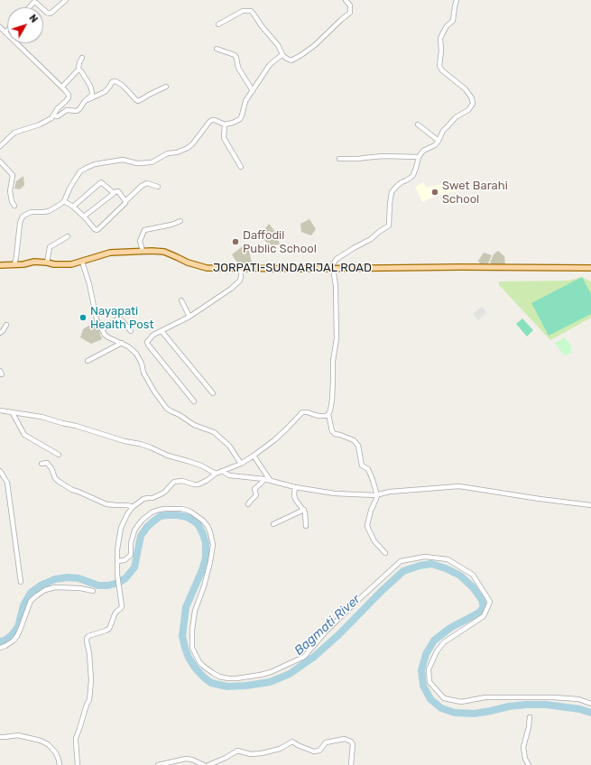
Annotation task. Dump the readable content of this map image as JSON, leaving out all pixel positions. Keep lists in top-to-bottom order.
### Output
{
  "streets": {
    "main road": ["JORPATI-SUNDARIJAL ROAD"]
  },
  "water": ["Bagmati River"],
  "places": ["Swet Barahi School", "Daffodil Public School", "Nayapati Health Post"],
  "north": "top right"
}
